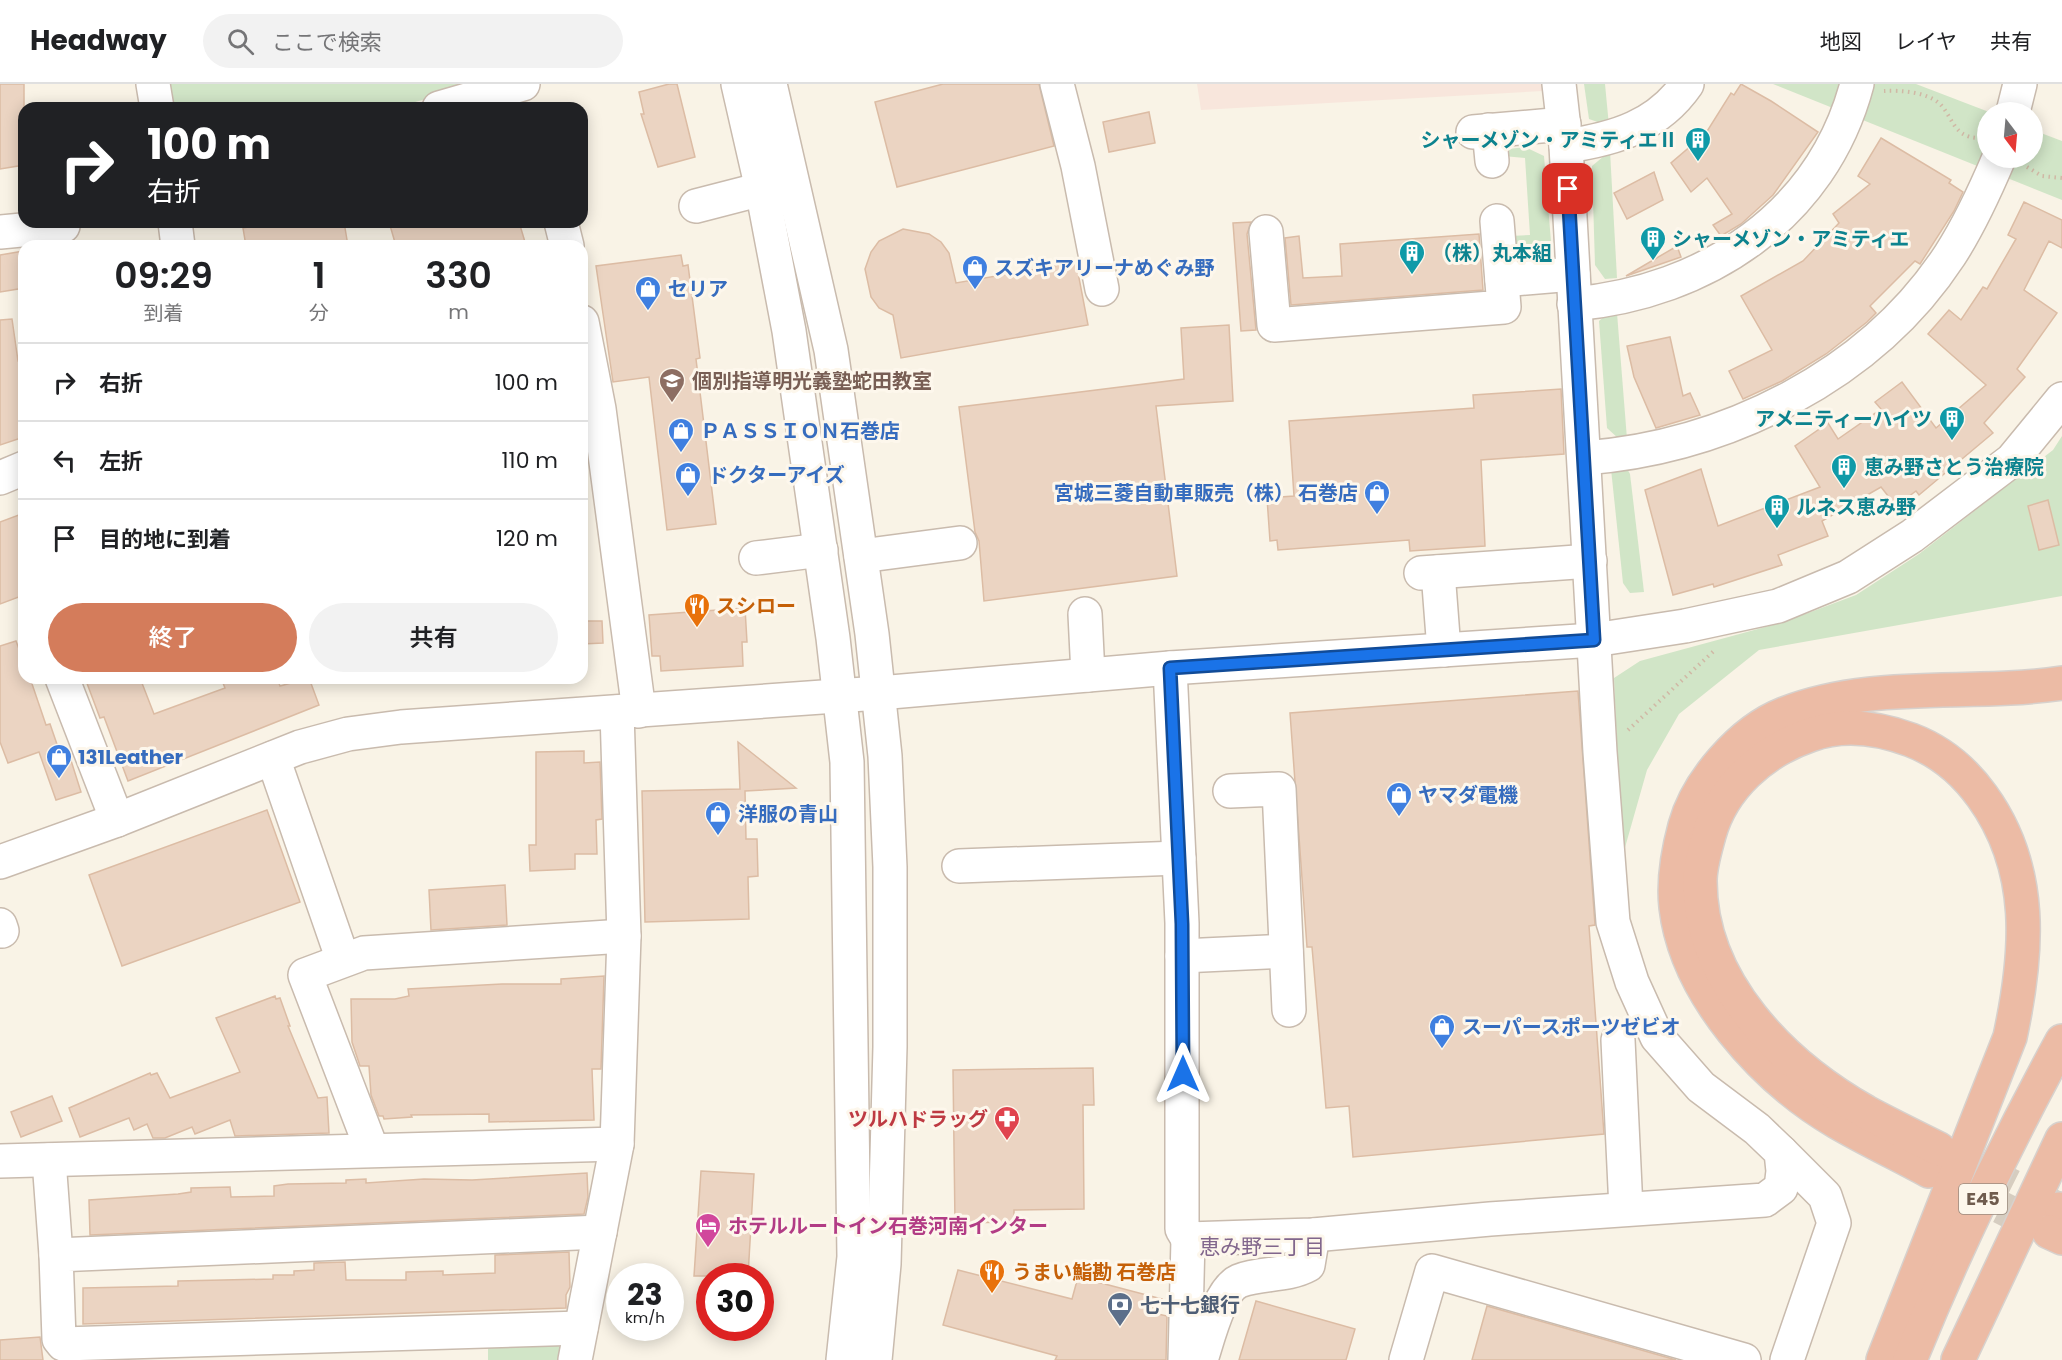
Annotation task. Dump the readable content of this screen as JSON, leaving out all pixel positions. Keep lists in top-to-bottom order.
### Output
{
  "streets": {
    "highway": ["E45"]
  },
  "districts": ["恵み野三丁目"],
  "places": {
    "building": [
      "シャーメゾン・アミティエⅡ",
      "シャーメゾン・アミティエ",
      "（株）丸本組",
      "アメニティーハイツ",
      "恵み野さとう治療院",
      "ルネス恵み野"
    ],
    "shop": [
      "スズキアリーナめぐみ野",
      "セリア",
      "ＰＡＳＳＩＯＮ石巻店",
      "ドクターアイズ",
      "宮城三菱自動車販売（株） 石巻店",
      "131Leather",
      "ヤマダ電機",
      "洋服の青山",
      "スーパースポーツゼビオ"
    ],
    "school or university": ["個別指導明光義塾蛇田教室"],
    "restaurant": ["スシロー", "うまい鮨勘 石巻店"],
    "pharmacy": ["ツルハドラッグ"],
    "hotel": ["ホテルルートイン石巻河南インター"],
    "bank": ["七十七銀行"]
  },
  "north": "bottom",
  "page": {
    "header": "Headway",
    "search": "ここで検索",
    "nav": ["地図", "レイヤ", "共有"],
    "turn": ["100 m", "右折"],
    "eta": [
      "09:29",
      "到着",
      "1",
      "分",
      "330",
      "m"
    ],
    "list": [
      {
        "name": "右折",
        "value": "100 m"
      },
      {
        "name": "左折",
        "value": "110 m"
      },
      {
        "name": "目的地に到着",
        "value": "120 m"
      }
    ],
    "buttons": ["終了", "共有"],
    "speed": "23 km/h",
    "limit": "30"
  }
}
